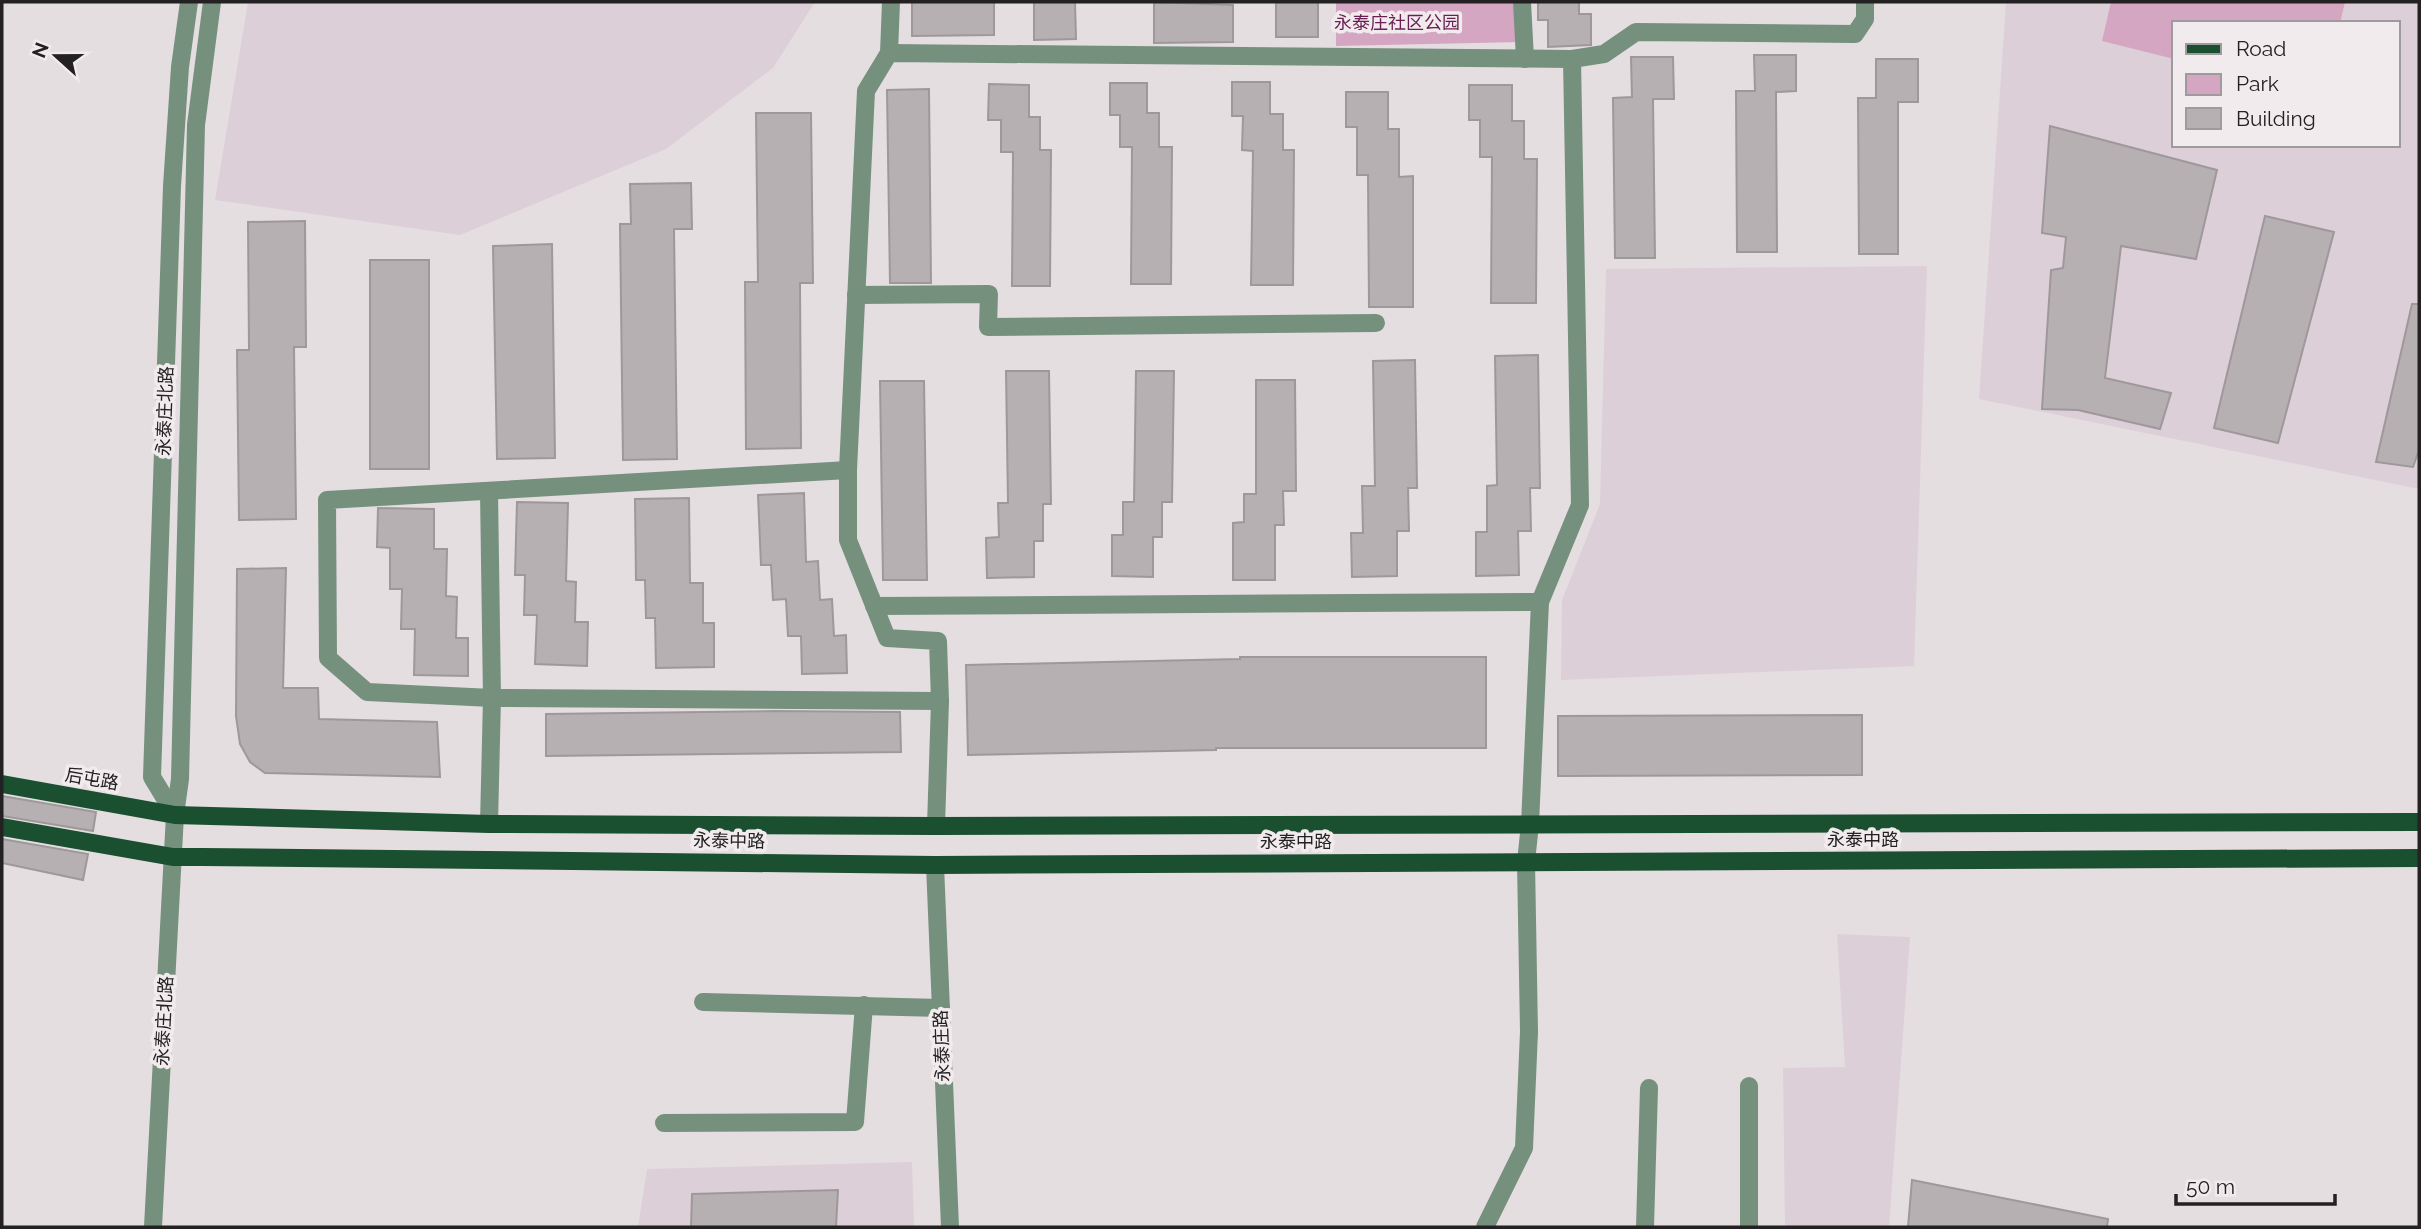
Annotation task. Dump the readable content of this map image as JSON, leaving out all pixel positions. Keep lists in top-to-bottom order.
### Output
{
  "streets": {
    "main road": ["后屯路", "永泰中路"],
    "street": ["永泰庄北路", "永泰庄路"]
  },
  "crossings": [
    ["永泰庄北路", "后屯路"],
    ["永泰庄北路", "永泰中路"],
    ["后屯路", "永泰中路"],
    ["永泰中路", "永泰庄路"]
  ],
  "parks": ["永泰庄社区公园"],
  "legend": ["Road", "Park", "Building"],
  "scale_bar": "50 m",
  "north": "left"
}
